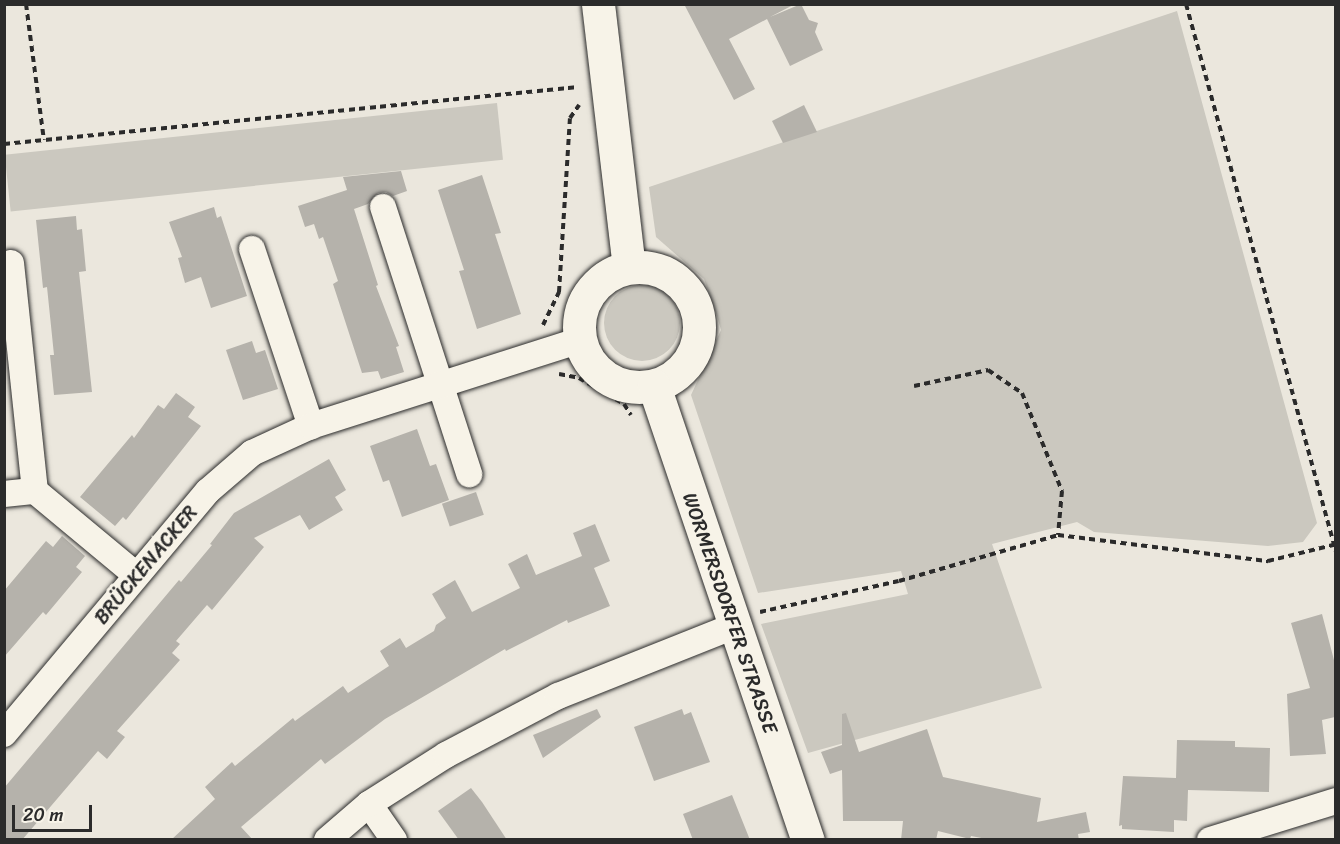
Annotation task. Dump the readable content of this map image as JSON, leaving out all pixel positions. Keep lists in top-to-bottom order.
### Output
{
  "streets": {
    "main road": ["WORMERSDORFER STRASSE"],
    "street": ["BRÜCKENACKER"]
  },
  "crossings": [
    ["BRÜCKENACKER", "WORMERSDORFER STRASSE"]
  ],
  "scale_bar": "20 m"
}
